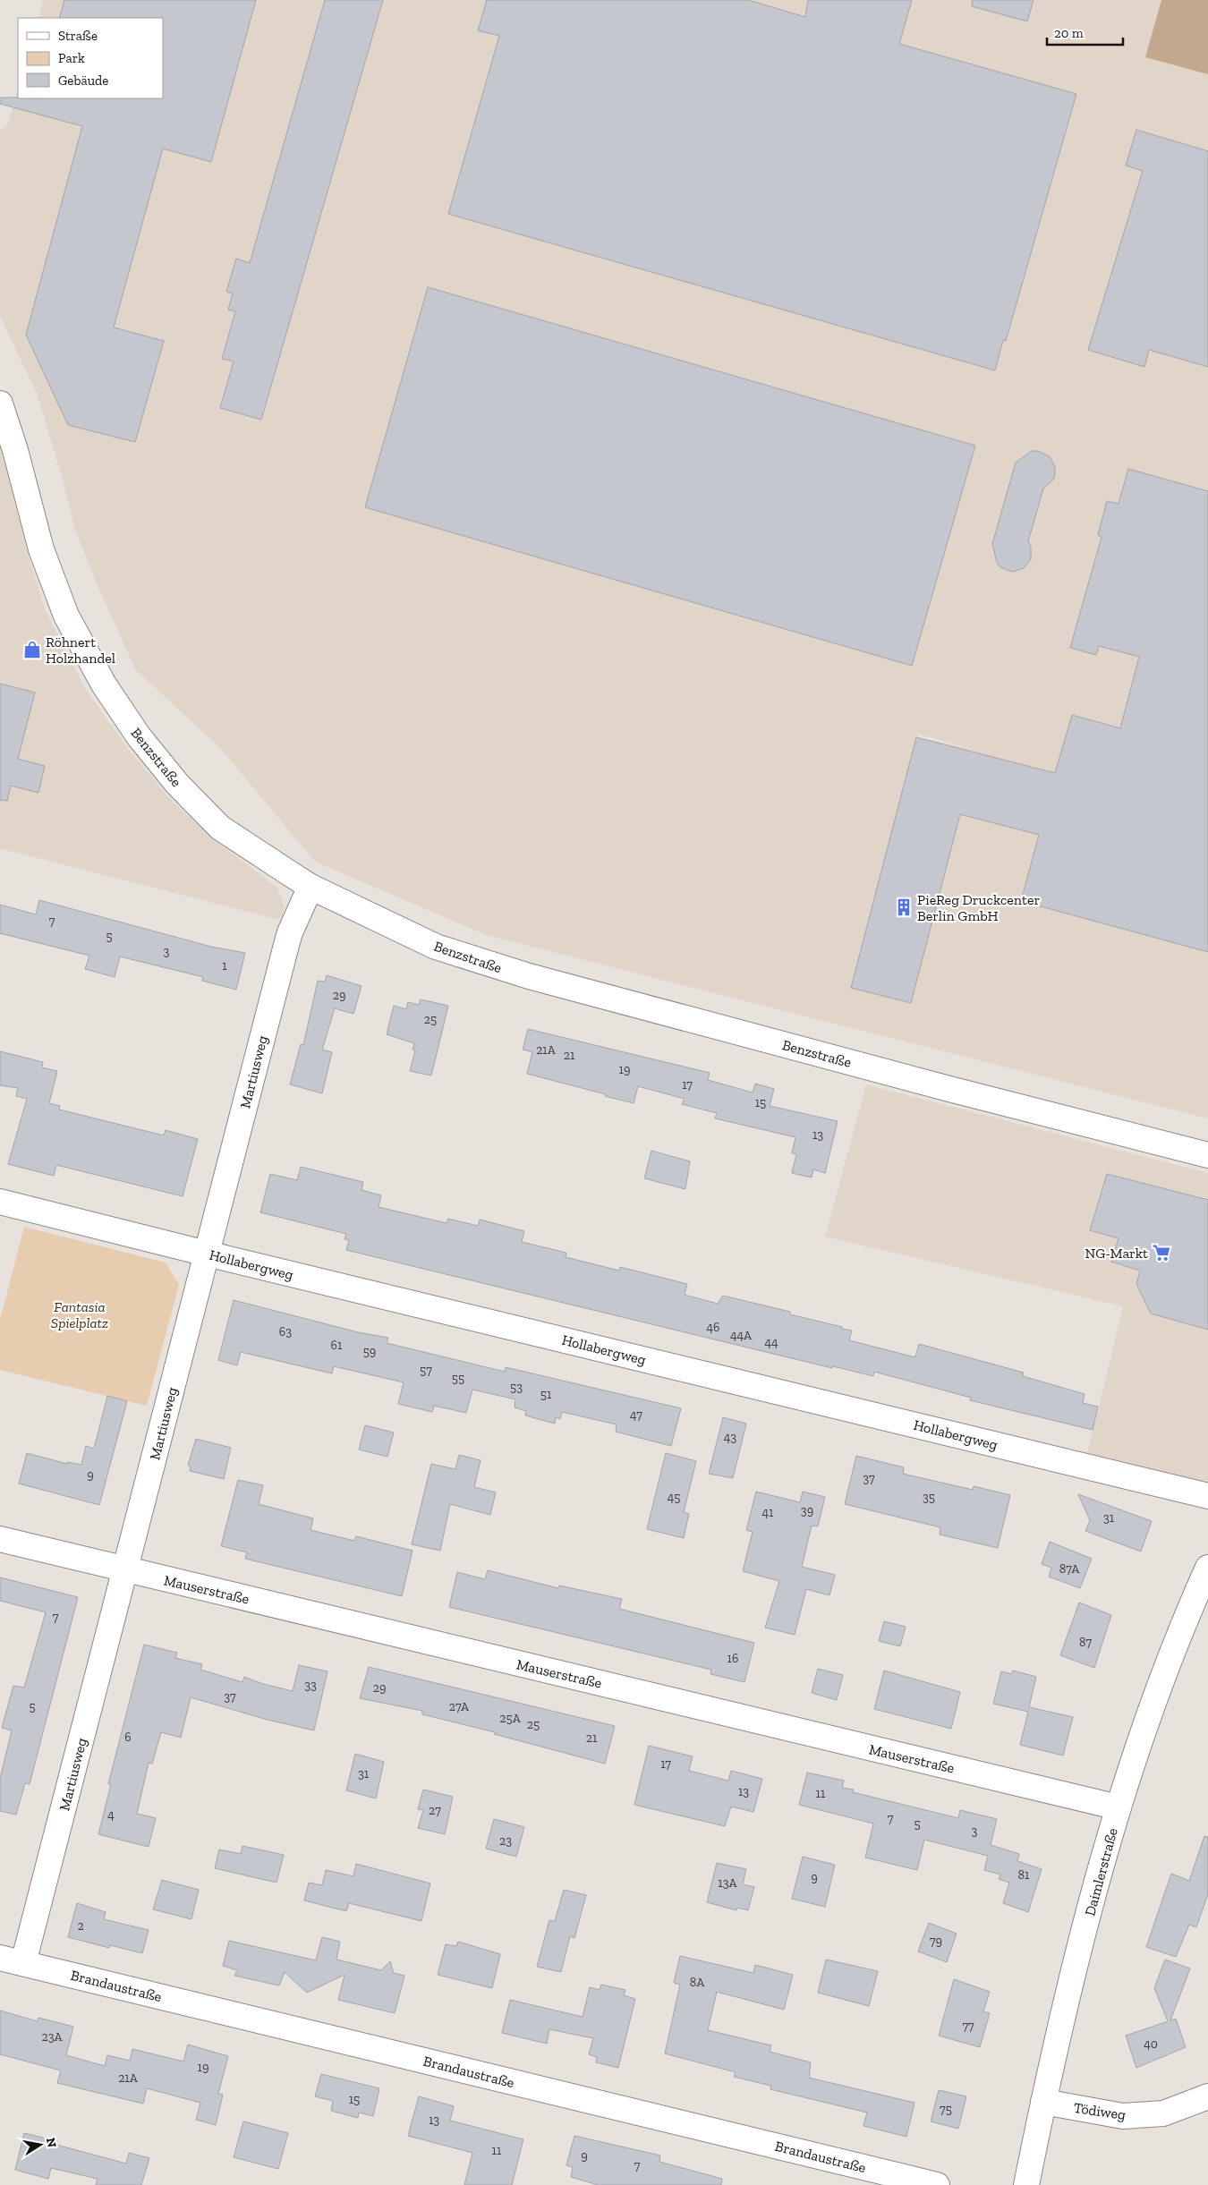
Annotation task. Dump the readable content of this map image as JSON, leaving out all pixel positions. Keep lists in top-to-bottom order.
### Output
{
  "streets": {
    "street": [
      "Benzstraße",
      "Martiusweg",
      "Hollabergweg",
      "Mauserstraße",
      "Daimlerstraße",
      "Brandaustraße",
      "Tödiweg"
    ]
  },
  "crossings": [
    ["Benzstraße", "Martiusweg"],
    ["Martiusweg", "Hollabergweg"],
    ["Martiusweg", "Mauserstraße"],
    ["Martiusweg", "Brandaustraße"],
    ["Mauserstraße", "Daimlerstraße"],
    ["Daimlerstraße", "Tödiweg"]
  ],
  "parks": ["Fantasia Spielplatz"],
  "places": {
    "shop": ["Röhnert Holzhandel"],
    "building": ["PieReg Druckcenter Berlin GmbH"],
    "supermarket": ["NG-Markt"]
  },
  "house_numbers": [
    "7",
    "5",
    "3",
    "1",
    "29",
    "25",
    "21A",
    "21",
    "19",
    "17",
    "15",
    "13",
    "46",
    "63",
    "44A",
    "44",
    "61",
    "59",
    "57",
    "55",
    "53",
    "51",
    "47",
    "43",
    "9",
    "37",
    "45",
    "35",
    "39",
    "41",
    "31",
    "87A",
    "7",
    "87",
    "16",
    "33",
    "29",
    "37",
    "5",
    "27A",
    "25A",
    "25",
    "6",
    "21",
    "17",
    "31",
    "13",
    "11",
    "27",
    "4",
    "7",
    "5",
    "3",
    "23",
    "81",
    "9",
    "13A",
    "2",
    "79",
    "8A",
    "77",
    "23A",
    "40",
    "19",
    "21A",
    "15",
    "75",
    "13",
    "11",
    "9",
    "7"
  ],
  "legend": ["Straße", "Park", "Gebäude"],
  "scale_bar": "20 m",
  "north": "right"
}
